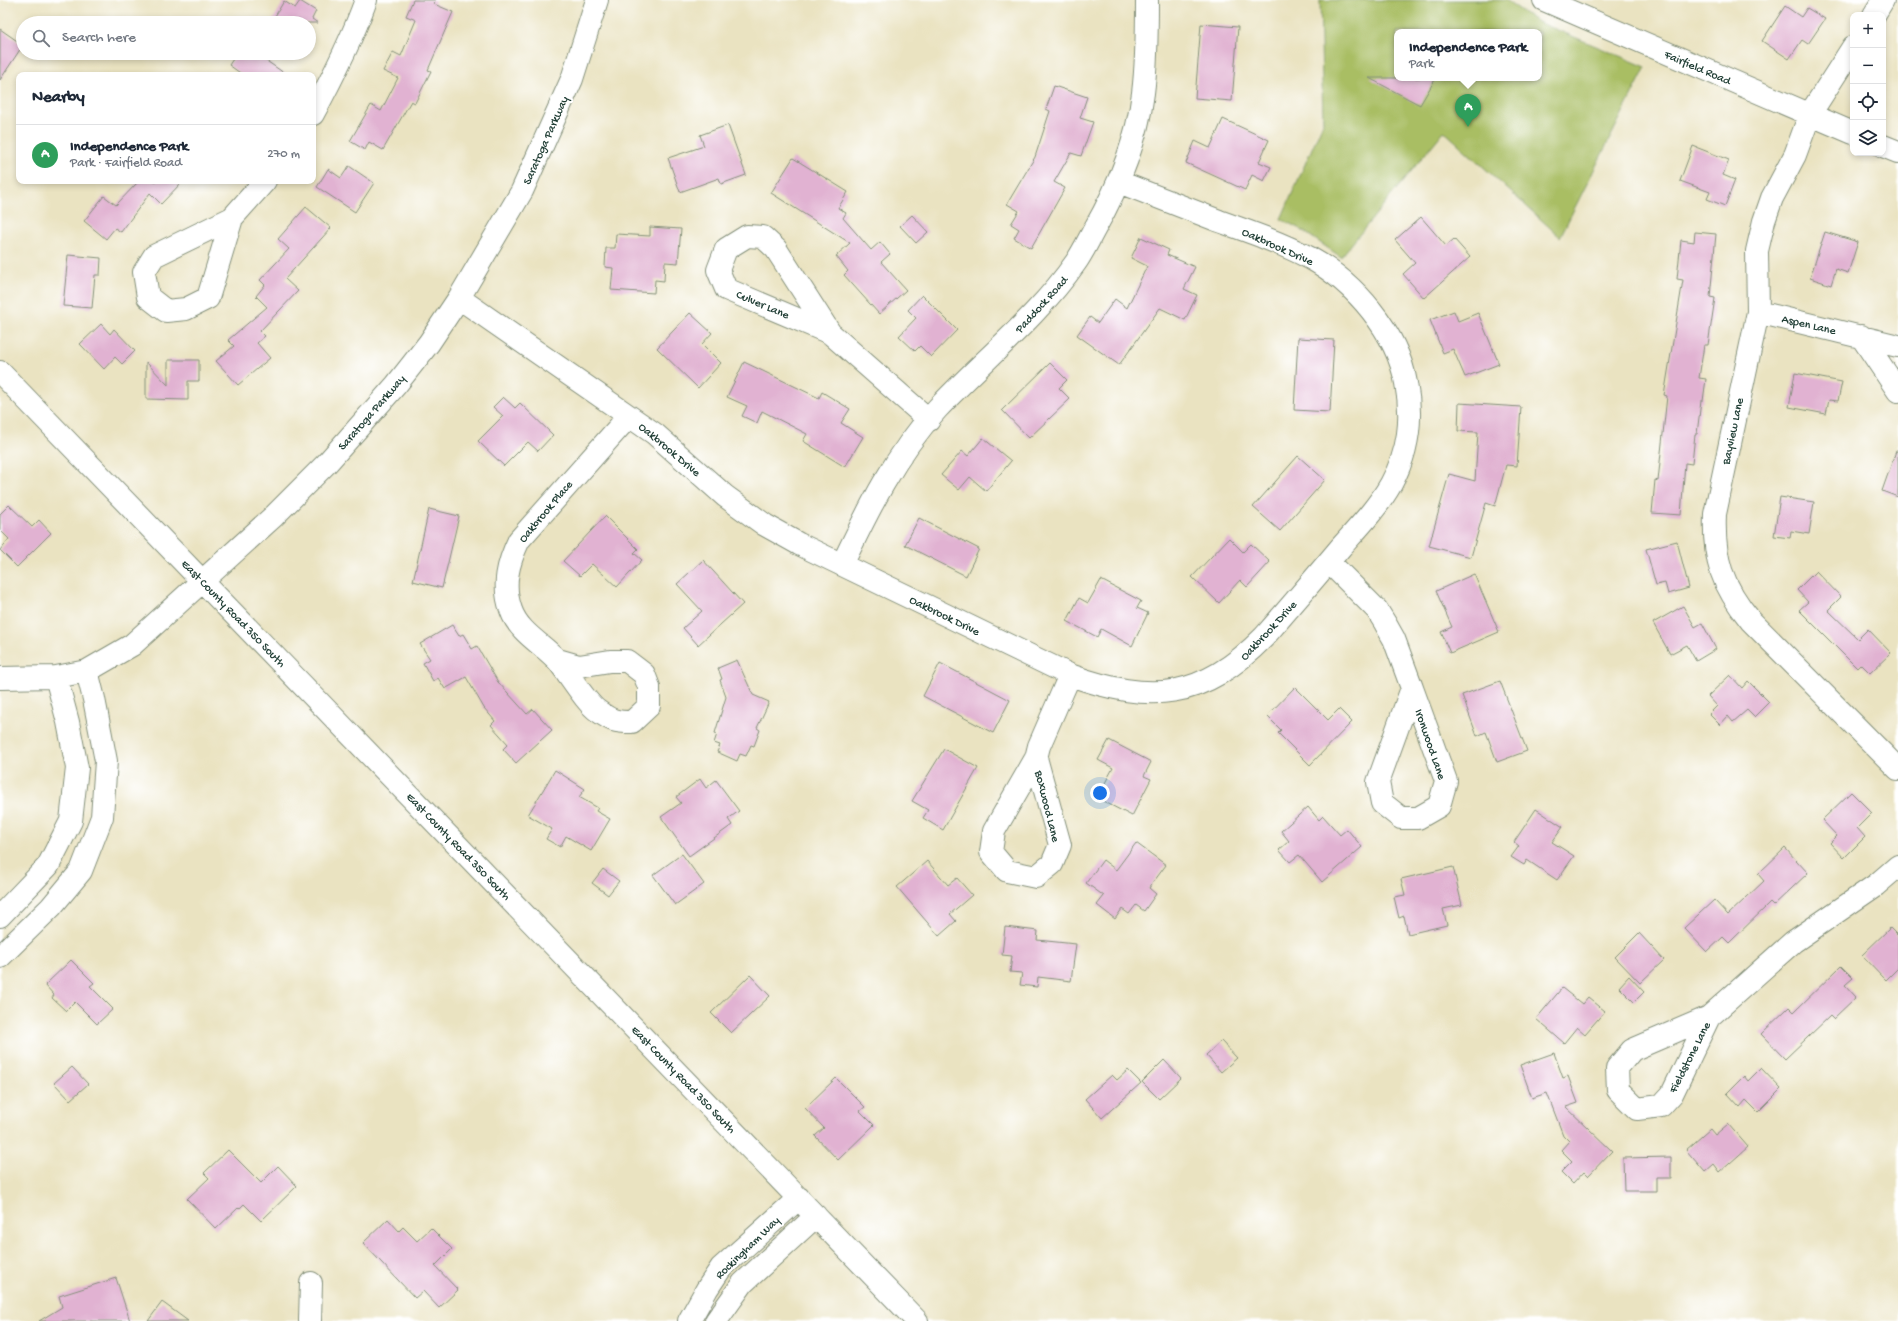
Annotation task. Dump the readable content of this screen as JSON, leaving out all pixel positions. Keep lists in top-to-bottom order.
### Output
{
  "streets": {
    "street": [
      "Fairfield Road",
      "Saratoga Parkway",
      "Oakbrook Drive",
      "Culver Lane",
      "Paddock Road",
      "Aspen Lane",
      "Bayview Lane",
      "Oakbrook Place",
      "East County Road 350 South",
      "Ironwood Lane",
      "Boxwood Lane",
      "Fieldstone Lane",
      "Rockingham Way"
    ]
  },
  "crossings": [
    ["Fairfield Road", "Bayview Lane"],
    ["Saratoga Parkway", "Oakbrook Drive"],
    ["Saratoga Parkway", "East County Road 350 South"],
    ["Oakbrook Drive", "Paddock Road"],
    ["Oakbrook Drive", "Oakbrook Place"],
    ["Oakbrook Drive", "Ironwood Lane"],
    ["Oakbrook Drive", "Boxwood Lane"],
    ["Culver Lane", "Paddock Road"],
    ["Aspen Lane", "Bayview Lane"],
    ["East County Road 350 South", "Rockingham Way"]
  ],
  "page": {
    "map_buttons": ["+", "−"],
    "search": "Search here",
    "popup": ["Independence Park", "Park"],
    "heading": "Nearby",
    "pins": "A",
    "list": [
      {
        "mark": "A",
        "name": "Independence Park",
        "note": "Park · Fairfield Road",
        "value": "270 m"
      }
    ]
  }
}
